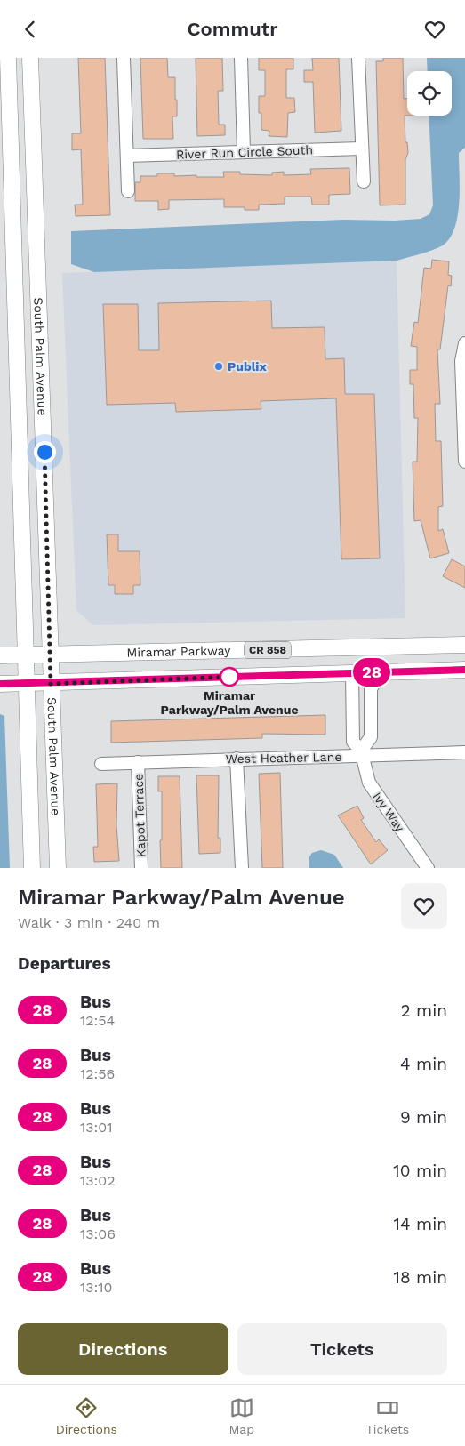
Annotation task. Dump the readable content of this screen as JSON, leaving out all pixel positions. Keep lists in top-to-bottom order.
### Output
{
  "streets": {
    "main road": ["South Palm Avenue", "CR 858", "Miramar Parkway"],
    "street": [
      "River Run Circle South",
      "West Heather Lane",
      "Ivy Way",
      "Kapot Terrace"
    ]
  },
  "crossings": [
    ["South Palm Avenue", "CR 858"],
    ["South Palm Avenue", "Miramar Parkway"],
    ["CR 858", "Ivy Way"],
    ["West Heather Lane", "Ivy Way"],
    ["West Heather Lane", "Kapot Terrace"]
  ],
  "places": ["Publix", "Miramar Parkway/Palm Avenue"],
  "lines": ["bus line 28"],
  "page": {
    "header": "Commutr",
    "on_map": "28",
    "heading": [
      ["Miramar Parkway/Palm Avenue", "Walk · 3 min · 240 m"],
      "Departures"
    ],
    "list": [
      {
        "mark": "28",
        "name": "Bus",
        "note": "12:54",
        "value": "2 min"
      },
      {
        "mark": "28",
        "name": "Bus",
        "note": "12:56",
        "value": "4 min"
      },
      {
        "mark": "28",
        "name": "Bus",
        "note": "13:01",
        "value": "9 min"
      },
      {
        "mark": "28",
        "name": "Bus",
        "note": "13:02",
        "value": "10 min"
      },
      {
        "mark": "28",
        "name": "Bus",
        "note": "13:06",
        "value": "14 min"
      },
      {
        "mark": "28",
        "name": "Bus",
        "note": "13:10",
        "value": "18 min"
      }
    ],
    "buttons": ["Directions", "Tickets"],
    "tabs": ["Directions", "Map", "Tickets"]
  }
}
